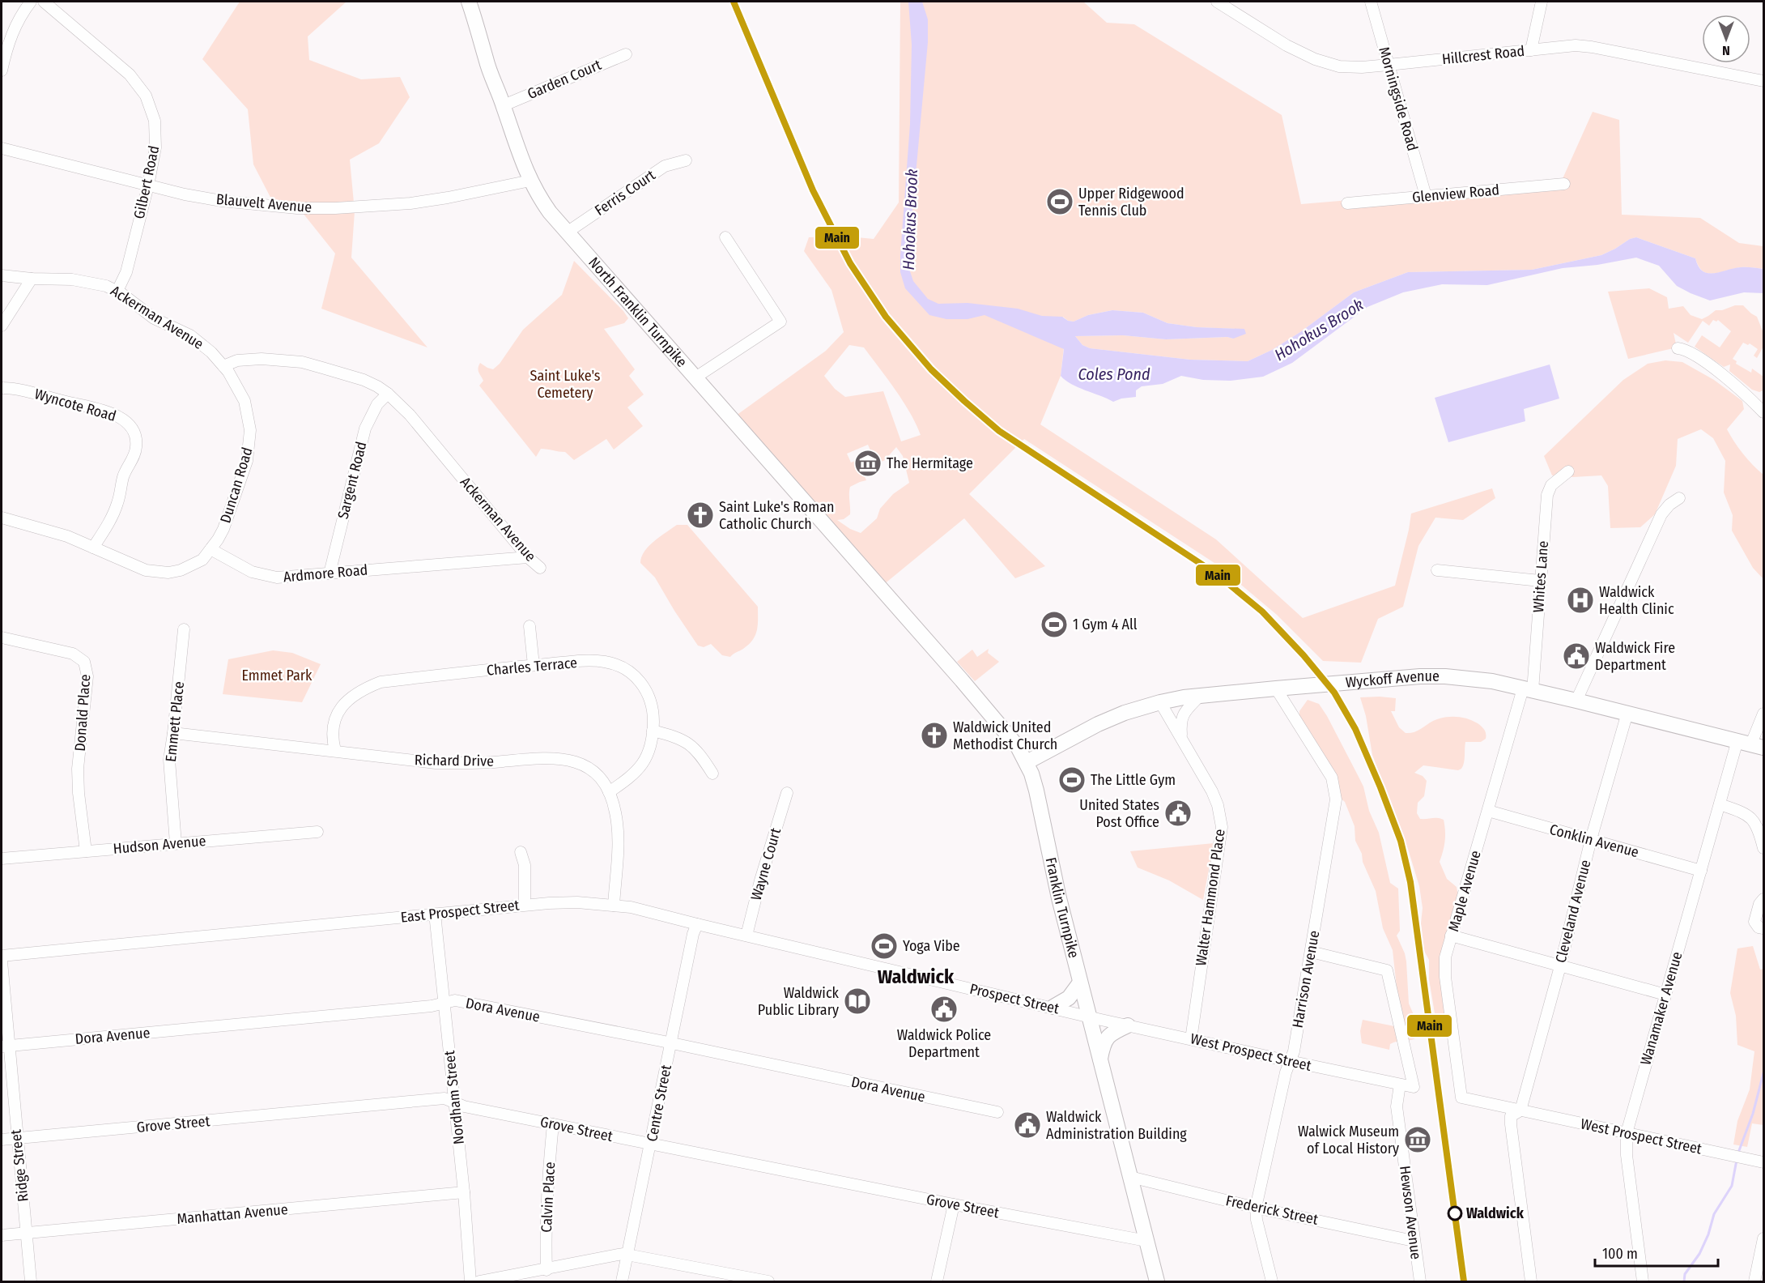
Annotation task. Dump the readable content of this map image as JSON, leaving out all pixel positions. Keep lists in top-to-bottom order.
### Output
{
  "streets": {
    "main road": ["North Franklin Turnpike", "Wyckoff Avenue", "Franklin Turnpike"],
    "street": [
      "Hillcrest Road",
      "Garden Court",
      "Morningside Road",
      "Gilbert Road",
      "Ferris Court",
      "Glenview Road",
      "Blauvelt Avenue",
      "Ackerman Avenue",
      "Wyncote Road",
      "Sargent Road",
      "Duncan Road",
      "Ardmore Road",
      "Whites Lane",
      "Charles Terrace",
      "Donald Place",
      "Emmett Place",
      "Richard Drive",
      "Conklin Avenue",
      "Hudson Avenue",
      "Wayne Court",
      "Maple Avenue",
      "Walter Hammond Place",
      "East Prospect Street",
      "Cleveland Avenue",
      "Harrison Avenue",
      "Prospect Street",
      "Wanamaker Avenue",
      "Dora Avenue",
      "West Prospect Street",
      "Nordham Street",
      "Centre Street",
      "Grove Street",
      "Ridge Street",
      "Calvin Place",
      "Frederick Street",
      "Hewson Avenue",
      "Manhattan Avenue"
    ]
  },
  "crossings": [
    ["Hillcrest Road", "Morningside Road"],
    ["Garden Court", "North Franklin Turnpike"],
    ["Morningside Road", "Glenview Road"],
    ["Gilbert Road", "Blauvelt Avenue"],
    ["Gilbert Road", "Ackerman Avenue"],
    ["Ferris Court", "North Franklin Turnpike"],
    ["Blauvelt Avenue", "North Franklin Turnpike"],
    ["North Franklin Turnpike", "Franklin Turnpike"],
    ["Ackerman Avenue", "Sargent Road"],
    ["Ackerman Avenue", "Duncan Road"],
    ["Ackerman Avenue", "Ardmore Road"],
    ["Sargent Road", "Ardmore Road"],
    ["Duncan Road", "Ardmore Road"],
    ["Whites Lane", "Wyckoff Avenue"],
    ["Whites Lane", "Maple Avenue"],
    ["Charles Terrace", "Richard Drive"],
    ["Wyckoff Avenue", "Maple Avenue"],
    ["Wyckoff Avenue", "Walter Hammond Place"],
    ["Wyckoff Avenue", "Franklin Turnpike"],
    ["Wyckoff Avenue", "Cleveland Avenue"],
    ["Wyckoff Avenue", "Harrison Avenue"],
    ["Wyckoff Avenue", "Wanamaker Avenue"],
    ["Donald Place", "Hudson Avenue"],
    ["Emmett Place", "Richard Drive"],
    ["Emmett Place", "Hudson Avenue"],
    ["Richard Drive", "East Prospect Street"],
    ["Conklin Avenue", "Maple Avenue"],
    ["Conklin Avenue", "Cleveland Avenue"],
    ["Conklin Avenue", "Wanamaker Avenue"],
    ["Wayne Court", "East Prospect Street"],
    ["Maple Avenue", "West Prospect Street"],
    ["Walter Hammond Place", "West Prospect Street"],
    ["Franklin Turnpike", "Prospect Street"],
    ["Franklin Turnpike", "West Prospect Street"],
    ["Franklin Turnpike", "Grove Street"],
    ["Franklin Turnpike", "Frederick Street"],
    ["East Prospect Street", "Prospect Street"],
    ["East Prospect Street", "Nordham Street"],
    ["East Prospect Street", "Centre Street"],
    ["Cleveland Avenue", "West Prospect Street"],
    ["Harrison Avenue", "West Prospect Street"],
    ["Harrison Avenue", "Frederick Street"],
    ["Prospect Street", "West Prospect Street"],
    ["Wanamaker Avenue", "West Prospect Street"],
    ["Dora Avenue", "Nordham Street"],
    ["Dora Avenue", "Centre Street"],
    ["Dora Avenue", "Ridge Street"],
    ["West Prospect Street", "Hewson Avenue"],
    ["Nordham Street", "Grove Street"],
    ["Nordham Street", "Manhattan Avenue"],
    ["Centre Street", "Grove Street"],
    ["Grove Street", "Ridge Street"],
    ["Grove Street", "Calvin Place"],
    ["Ridge Street", "Manhattan Avenue"],
    ["Frederick Street", "Hewson Avenue"]
  ],
  "districts": ["Waldwick"],
  "water": ["Hohokus Brook", "Coles Pond"],
  "parks": ["Saint Luke's Cemetery", "Emmet Park"],
  "places": {
    "sports": [
      "Upper Ridgewood Tennis Club",
      "1 Gym 4 All",
      "The Little Gym",
      "Yoga Vibe"
    ],
    "museum": ["The Hermitage", "Walwick Museum of Local History"],
    "church": ["Saint Luke's Roman Catholic Church", "Waldwick United Methodist Church"],
    "hospital": ["Waldwick Health Clinic"],
    "public building": [
      "Waldwick Fire Department",
      "United States Post Office",
      "Waldwick Police Department",
      "Waldwick Administration Building"
    ],
    "library": ["Waldwick Public Library"],
    "other": ["Waldwick"]
  },
  "lines": ["transit line Main"],
  "scale_bar": "100 m",
  "north": "bottom"
}
